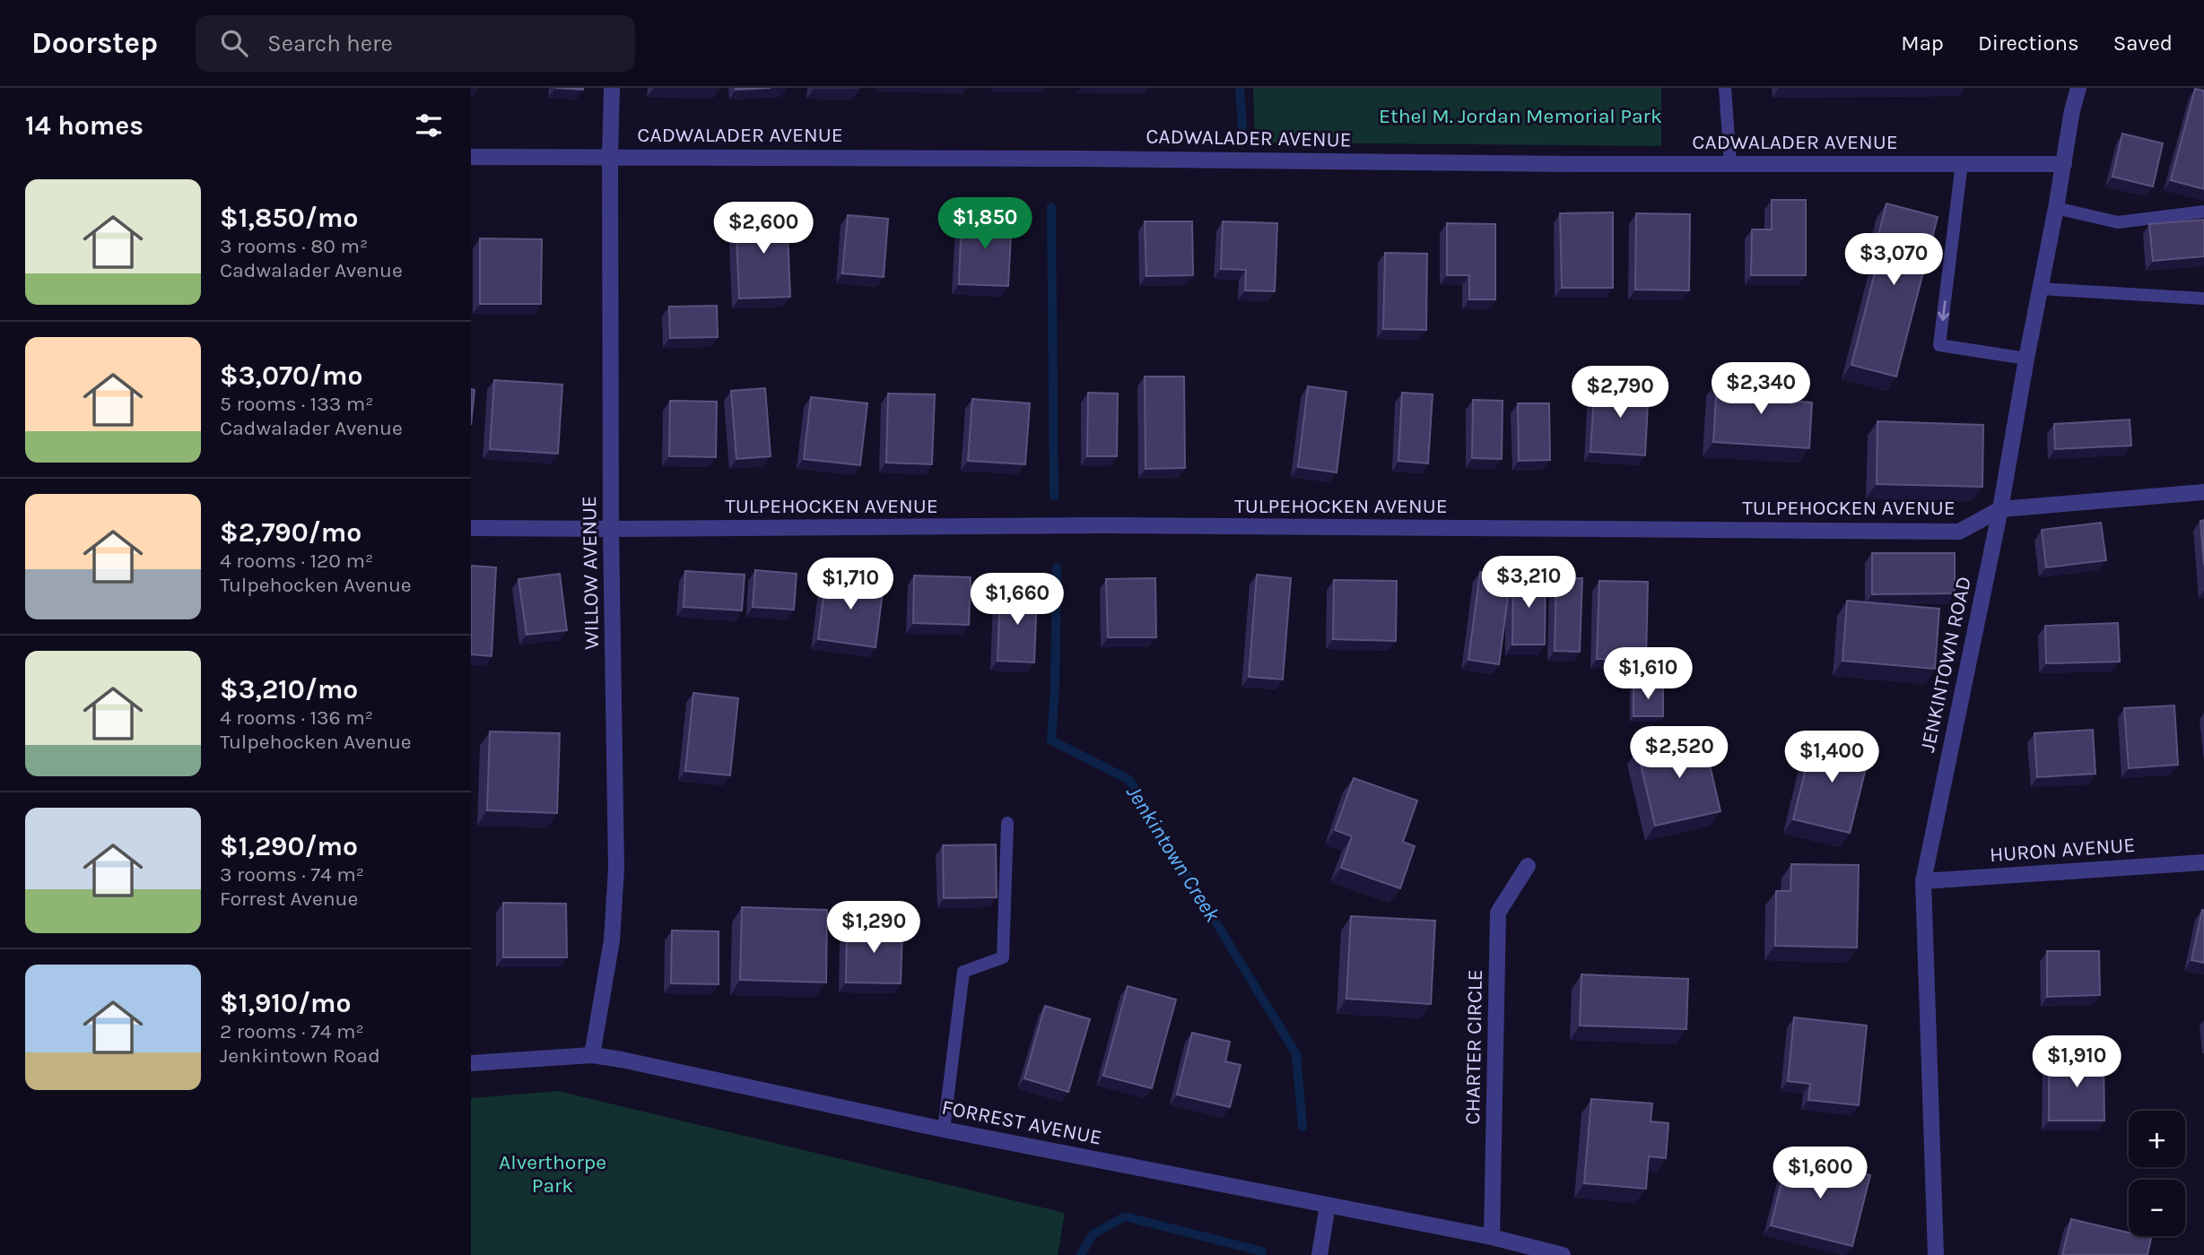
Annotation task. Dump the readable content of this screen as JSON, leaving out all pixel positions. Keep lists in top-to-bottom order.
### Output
{
  "streets": {
    "street": [
      "CADWALADER AVENUE",
      "TULPEHOCKEN AVENUE",
      "WILLOW AVENUE",
      "JENKINTOWN ROAD",
      "HURON AVENUE",
      "CHARTER CIRCLE",
      "FORREST AVENUE"
    ]
  },
  "crossings": [
    ["CADWALADER AVENUE", "WILLOW AVENUE"],
    ["CADWALADER AVENUE", "JENKINTOWN ROAD"],
    ["TULPEHOCKEN AVENUE", "WILLOW AVENUE"],
    ["TULPEHOCKEN AVENUE", "JENKINTOWN ROAD"],
    ["WILLOW AVENUE", "FORREST AVENUE"],
    ["JENKINTOWN ROAD", "HURON AVENUE"],
    ["CHARTER CIRCLE", "FORREST AVENUE"]
  ],
  "water": ["Jenkintown Creek"],
  "parks": ["Ethel M. Jordan Memorial Park", "Alverthorpe Park"],
  "page": {
    "header": "Doorstep",
    "search": "Search here",
    "nav": ["Map", "Directions", "Saved"],
    "heading": "14 homes",
    "list": [
      {
        "name": "$1,850/mo",
        "note": "3 rooms · 80 m² · Cadwalader Avenue"
      },
      {
        "name": "$3,070/mo",
        "note": "5 rooms · 133 m² · Cadwalader Avenue"
      },
      {
        "name": "$2,790/mo",
        "note": "4 rooms · 120 m² · Tulpehocken Avenue"
      },
      {
        "name": "$3,210/mo",
        "note": "4 rooms · 136 m² · Tulpehocken Avenue"
      },
      {
        "name": "$1,290/mo",
        "note": "3 rooms · 74 m² · Forrest Avenue"
      },
      {
        "name": "$1,910/mo",
        "note": "2 rooms · 74 m² · Jenkintown Road"
      }
    ],
    "price": [
      "$1,850",
      "$2,600",
      "$3,070",
      "$2,340",
      "$2,790",
      "$3,210",
      "$1,710",
      "$1,660",
      "$1,610",
      "$2,520",
      "$1,400",
      "$1,290",
      "$1,910",
      "$1,600"
    ],
    "map_buttons": ["+", "−"]
  }
}
